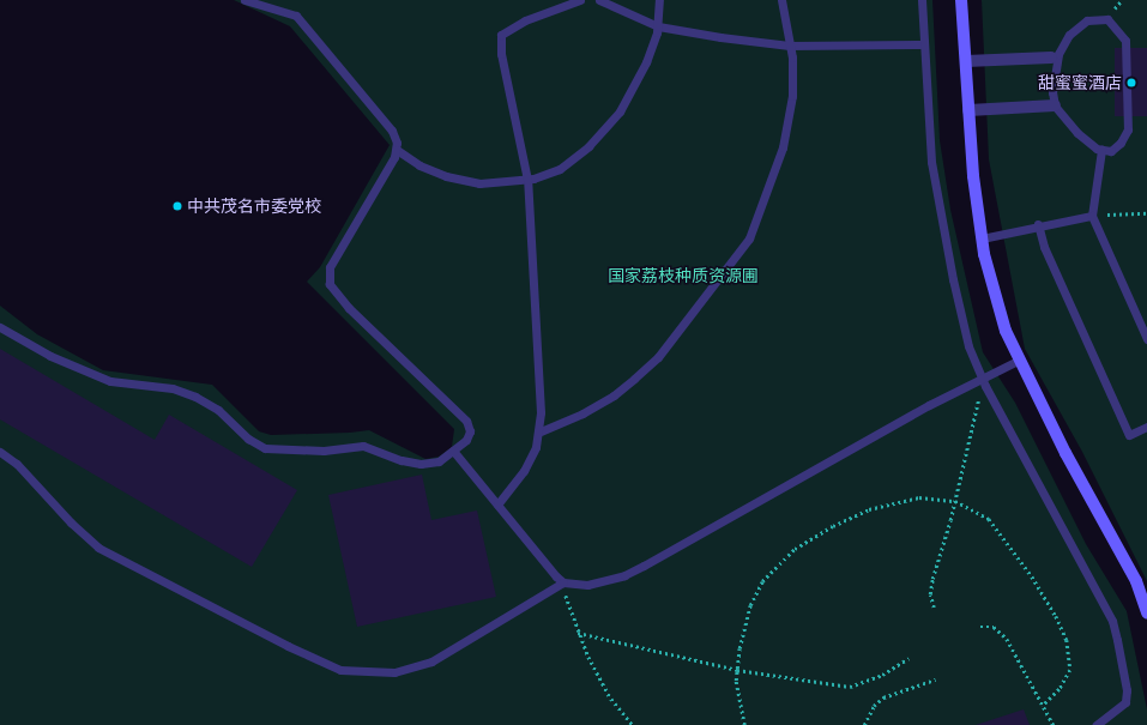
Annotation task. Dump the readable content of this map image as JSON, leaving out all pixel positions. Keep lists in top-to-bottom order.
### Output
{
  "parks": ["国家荔枝种质资源圃"],
  "places": ["甜蜜蜜酒店", "中共茂名市委党校"]
}
